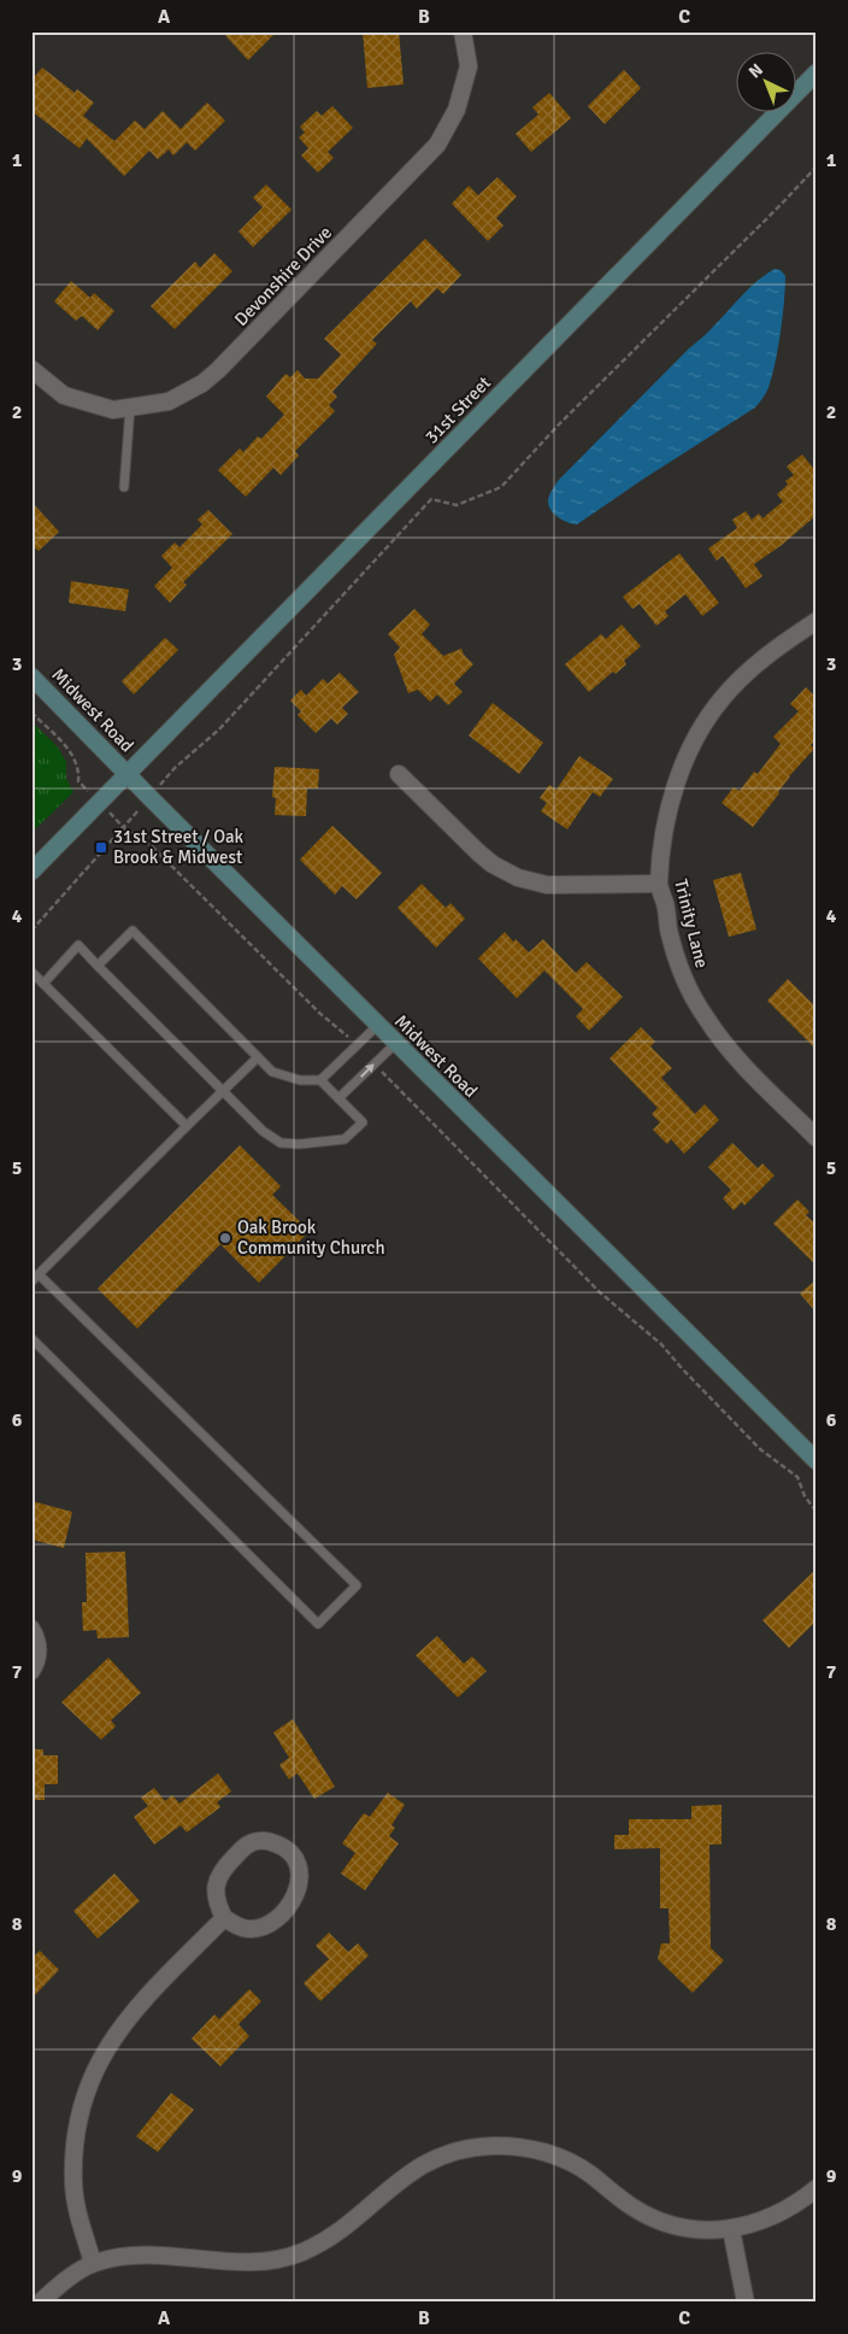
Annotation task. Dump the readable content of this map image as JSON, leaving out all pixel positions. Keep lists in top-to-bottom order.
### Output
{
  "streets": {
    "main road": ["31st Street", "Midwest Road"],
    "street": ["Devonshire Drive", "Trinity Lane"]
  },
  "crossings": [
    ["31st Street", "Midwest Road"]
  ],
  "places": {
    "transit": ["31st Street / Oak Brook & Midwest"],
    "other": ["Oak Brook Community Church"]
  },
  "north": "top left",
  "grid": {
    "columns": ["A", "B", "C"],
    "rows": [
      "1",
      "2",
      "3",
      "4",
      "5",
      "6",
      "7",
      "8",
      "9"
    ]
  }
}
